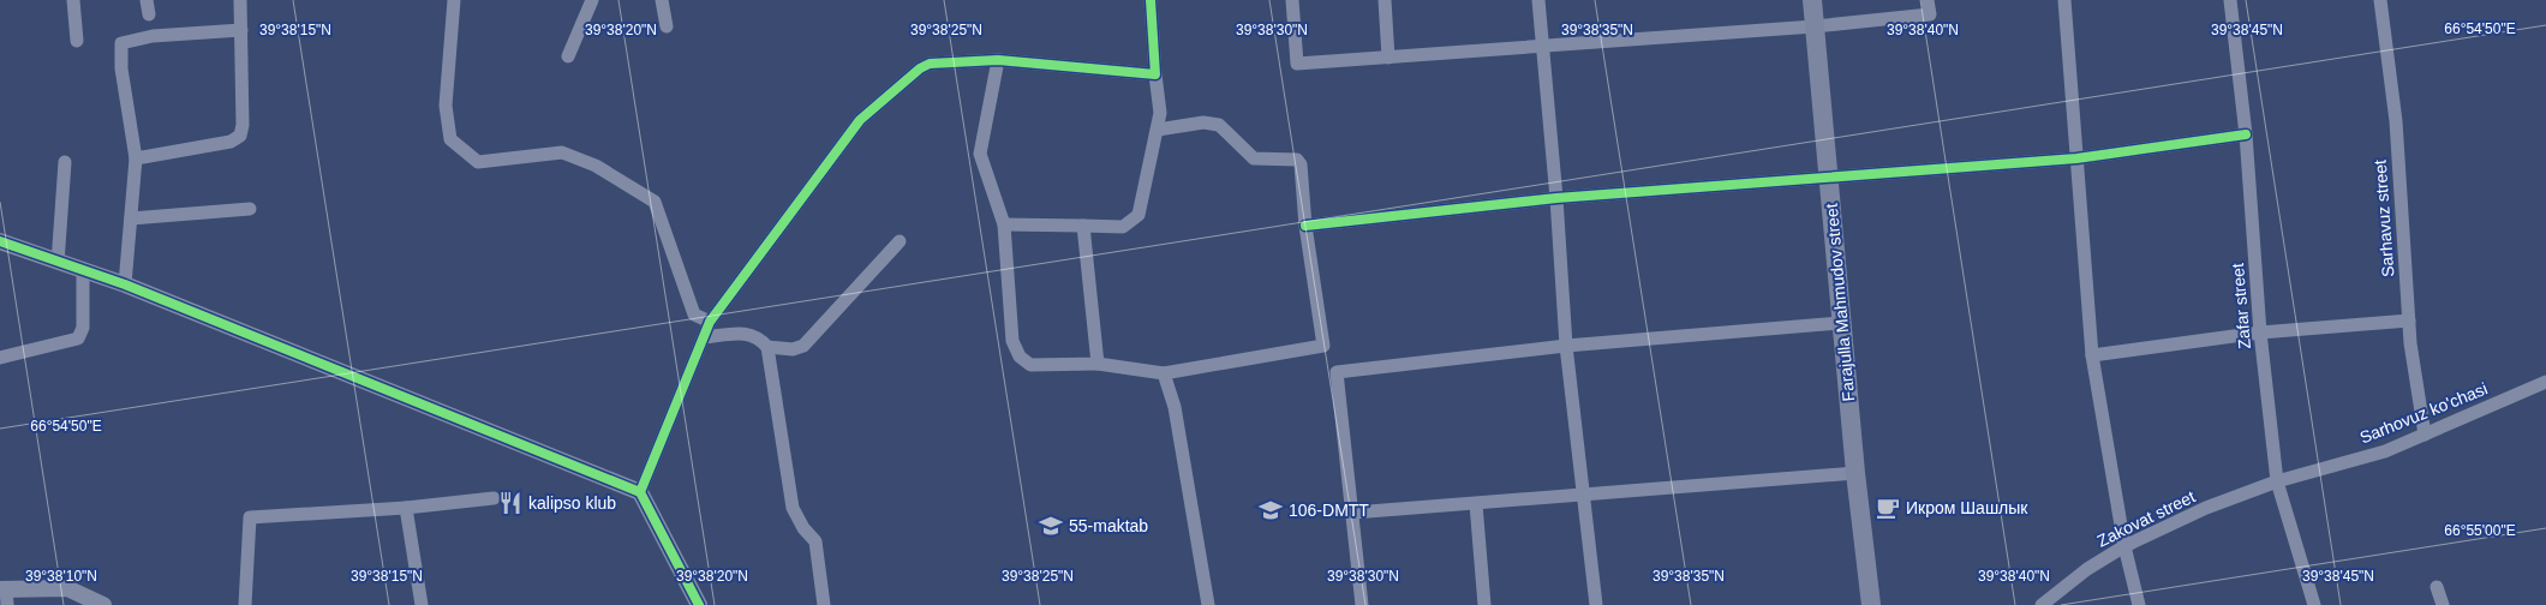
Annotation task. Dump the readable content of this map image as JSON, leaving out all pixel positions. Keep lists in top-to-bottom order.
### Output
{
  "streets": {
    "main road": ["Farajulla Mahmudov street"],
    "street": [
      "Sarhavuz street",
      "Zafar street",
      "Sarhovuz ko'chasi",
      "Zakovat street"
    ]
  },
  "crossings": [
    ["Sarhavuz street", "Sarhovuz ko'chasi"],
    ["Zafar street", "Sarhovuz ko'chasi"],
    ["Zafar street", "Zakovat street"],
    ["Sarhovuz ko'chasi", "Zakovat street"]
  ],
  "places": {
    "restaurant": ["kalipso klub"],
    "cafe": ["Икром Шашлык"],
    "school or university": ["106-DMTT", "55-maktab"]
  },
  "coordinates": [
    "66°54'50\"E",
    "39°38'15\"N",
    "39°38'20\"N",
    "39°38'25\"N",
    "39°38'30\"N",
    "39°38'35\"N",
    "39°38'40\"N",
    "39°38'45\"N",
    "66°55'00\"E",
    "39°38'10\"N"
  ]
}
